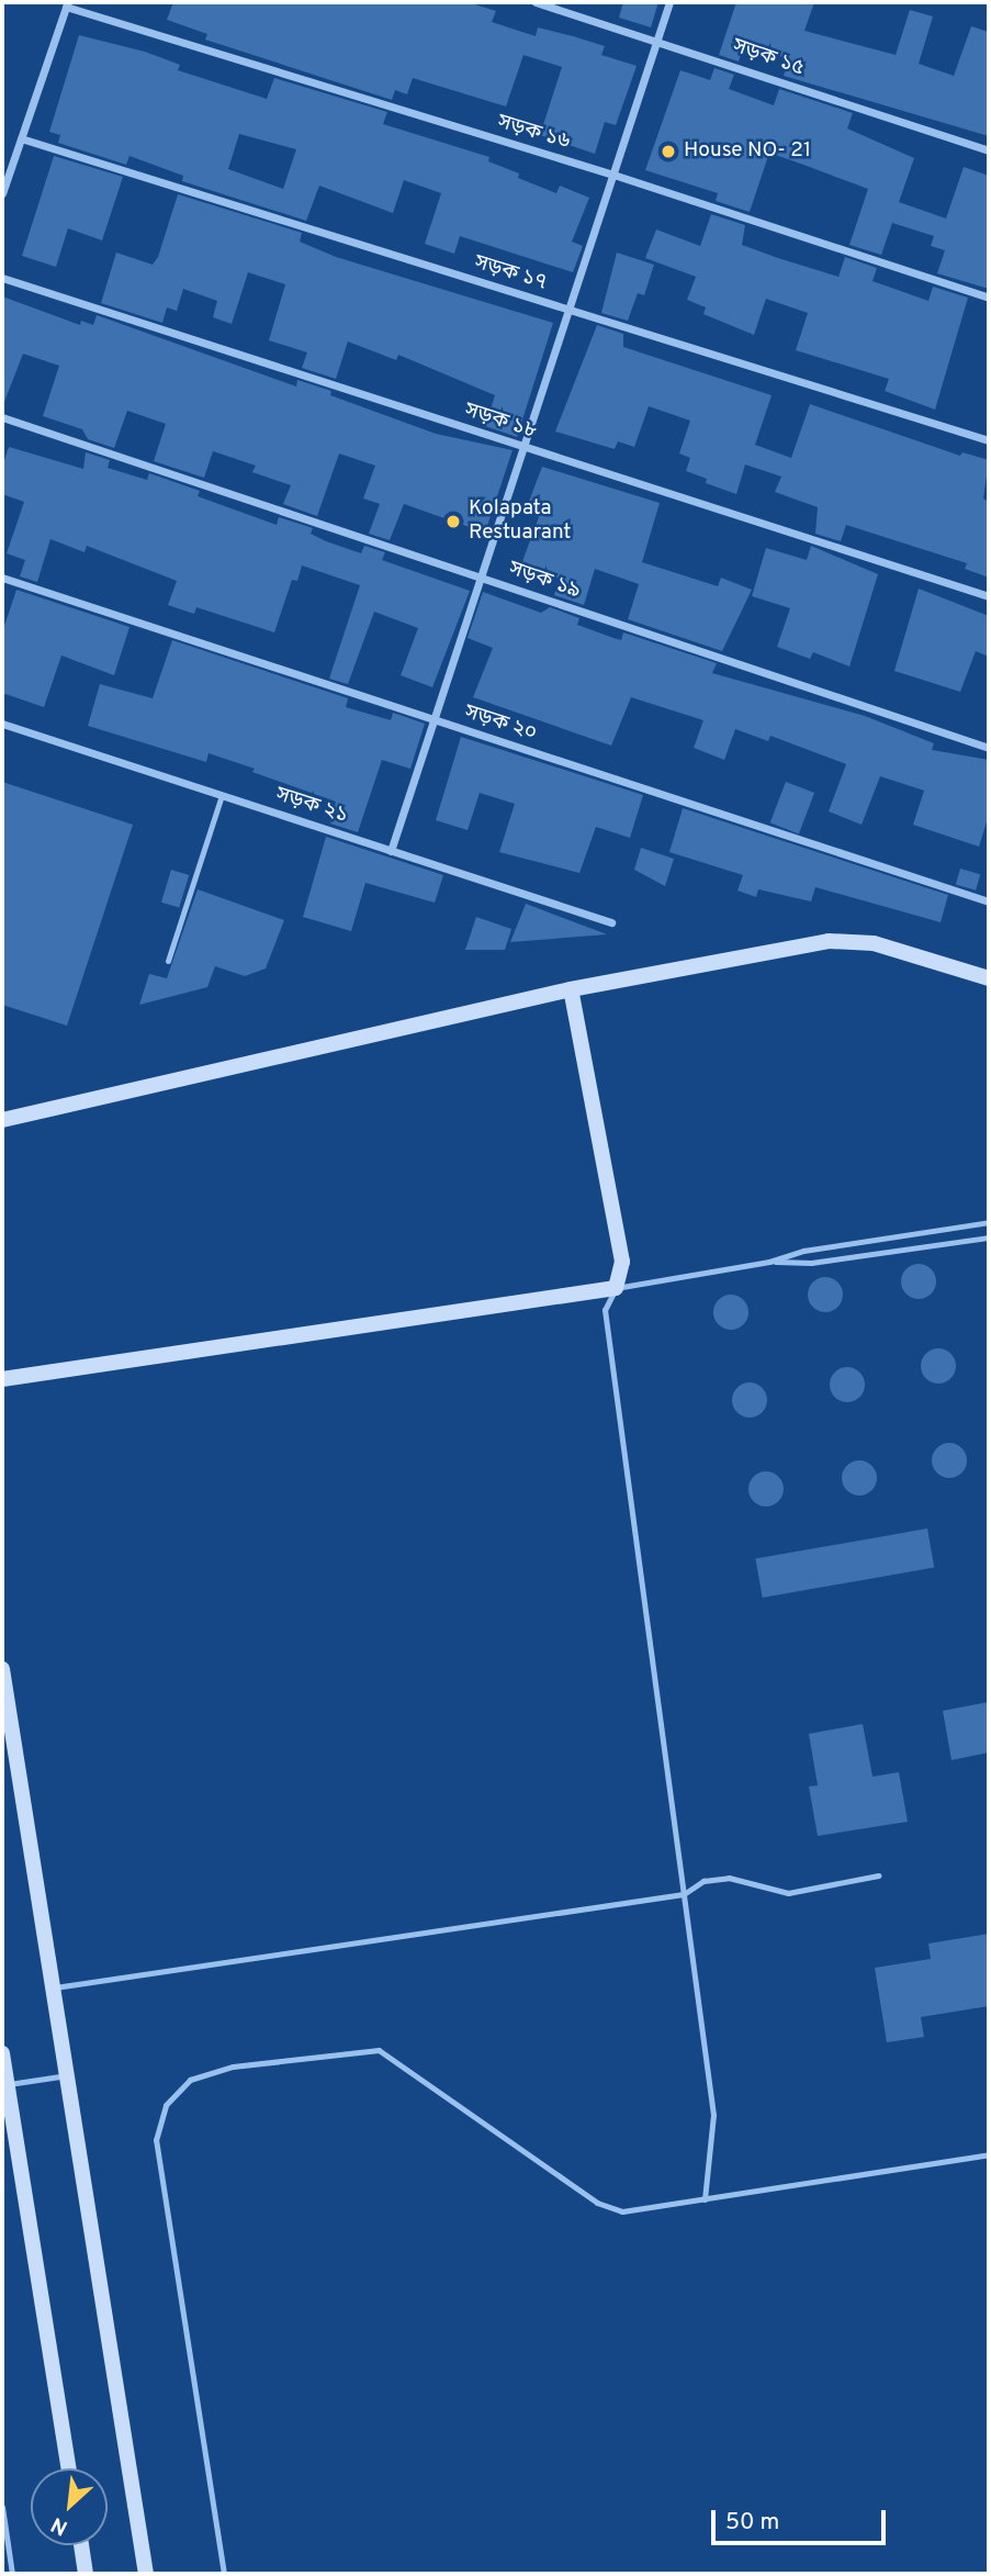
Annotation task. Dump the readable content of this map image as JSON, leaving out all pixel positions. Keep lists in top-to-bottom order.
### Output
{
  "streets": {
    "street": [
      "সড়ক ১৫",
      "সড়ক ১৬",
      "সড়ক ১৭",
      "সড়ক ১৮",
      "সড়ক ১৯",
      "সড়ক ২০",
      "সড়ক ২১"
    ]
  },
  "places": ["House NO- 21", "Kolapata Restuarant"],
  "scale_bar": "50 m",
  "north": "bottom left"
}
